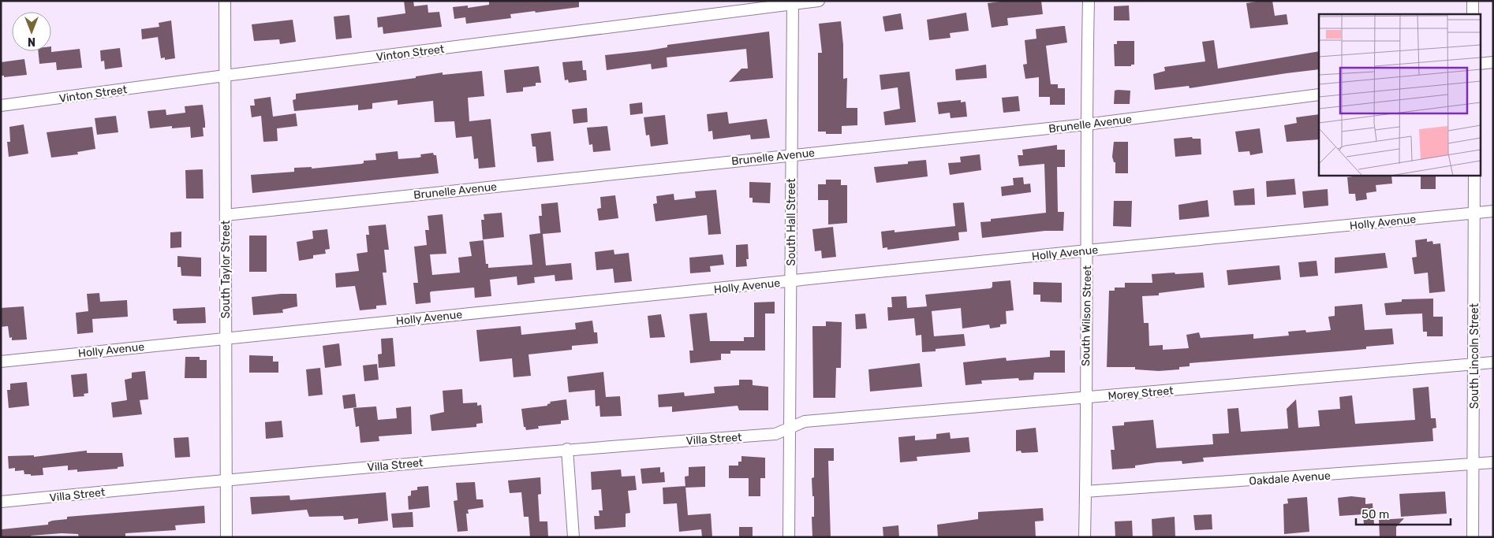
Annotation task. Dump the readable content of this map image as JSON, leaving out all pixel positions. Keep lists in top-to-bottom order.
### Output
{
  "streets": {
    "street": [
      "Vinton Street",
      "Brunelle Avenue",
      "South Hall Street",
      "Holly Avenue",
      "South Taylor Street",
      "South Wilson Street",
      "South Lincoln Street",
      "Morey Street",
      "Villa Street",
      "Oakdale Avenue"
    ]
  },
  "crossings": [
    ["Vinton Street", "South Hall Street"],
    ["Vinton Street", "South Taylor Street"],
    ["Brunelle Avenue", "South Hall Street"],
    ["Brunelle Avenue", "South Taylor Street"],
    ["Brunelle Avenue", "South Wilson Street"],
    ["South Hall Street", "Holly Avenue"],
    ["South Hall Street", "Morey Street"],
    ["South Hall Street", "Villa Street"],
    ["Holly Avenue", "South Taylor Street"],
    ["Holly Avenue", "South Wilson Street"],
    ["Holly Avenue", "South Lincoln Street"],
    ["South Taylor Street", "Villa Street"],
    ["South Wilson Street", "Morey Street"],
    ["South Wilson Street", "Oakdale Avenue"],
    ["South Lincoln Street", "Morey Street"],
    ["South Lincoln Street", "Oakdale Avenue"],
    ["Morey Street", "Villa Street"]
  ],
  "scale_bar": "50 m",
  "north": "bottom"
}
